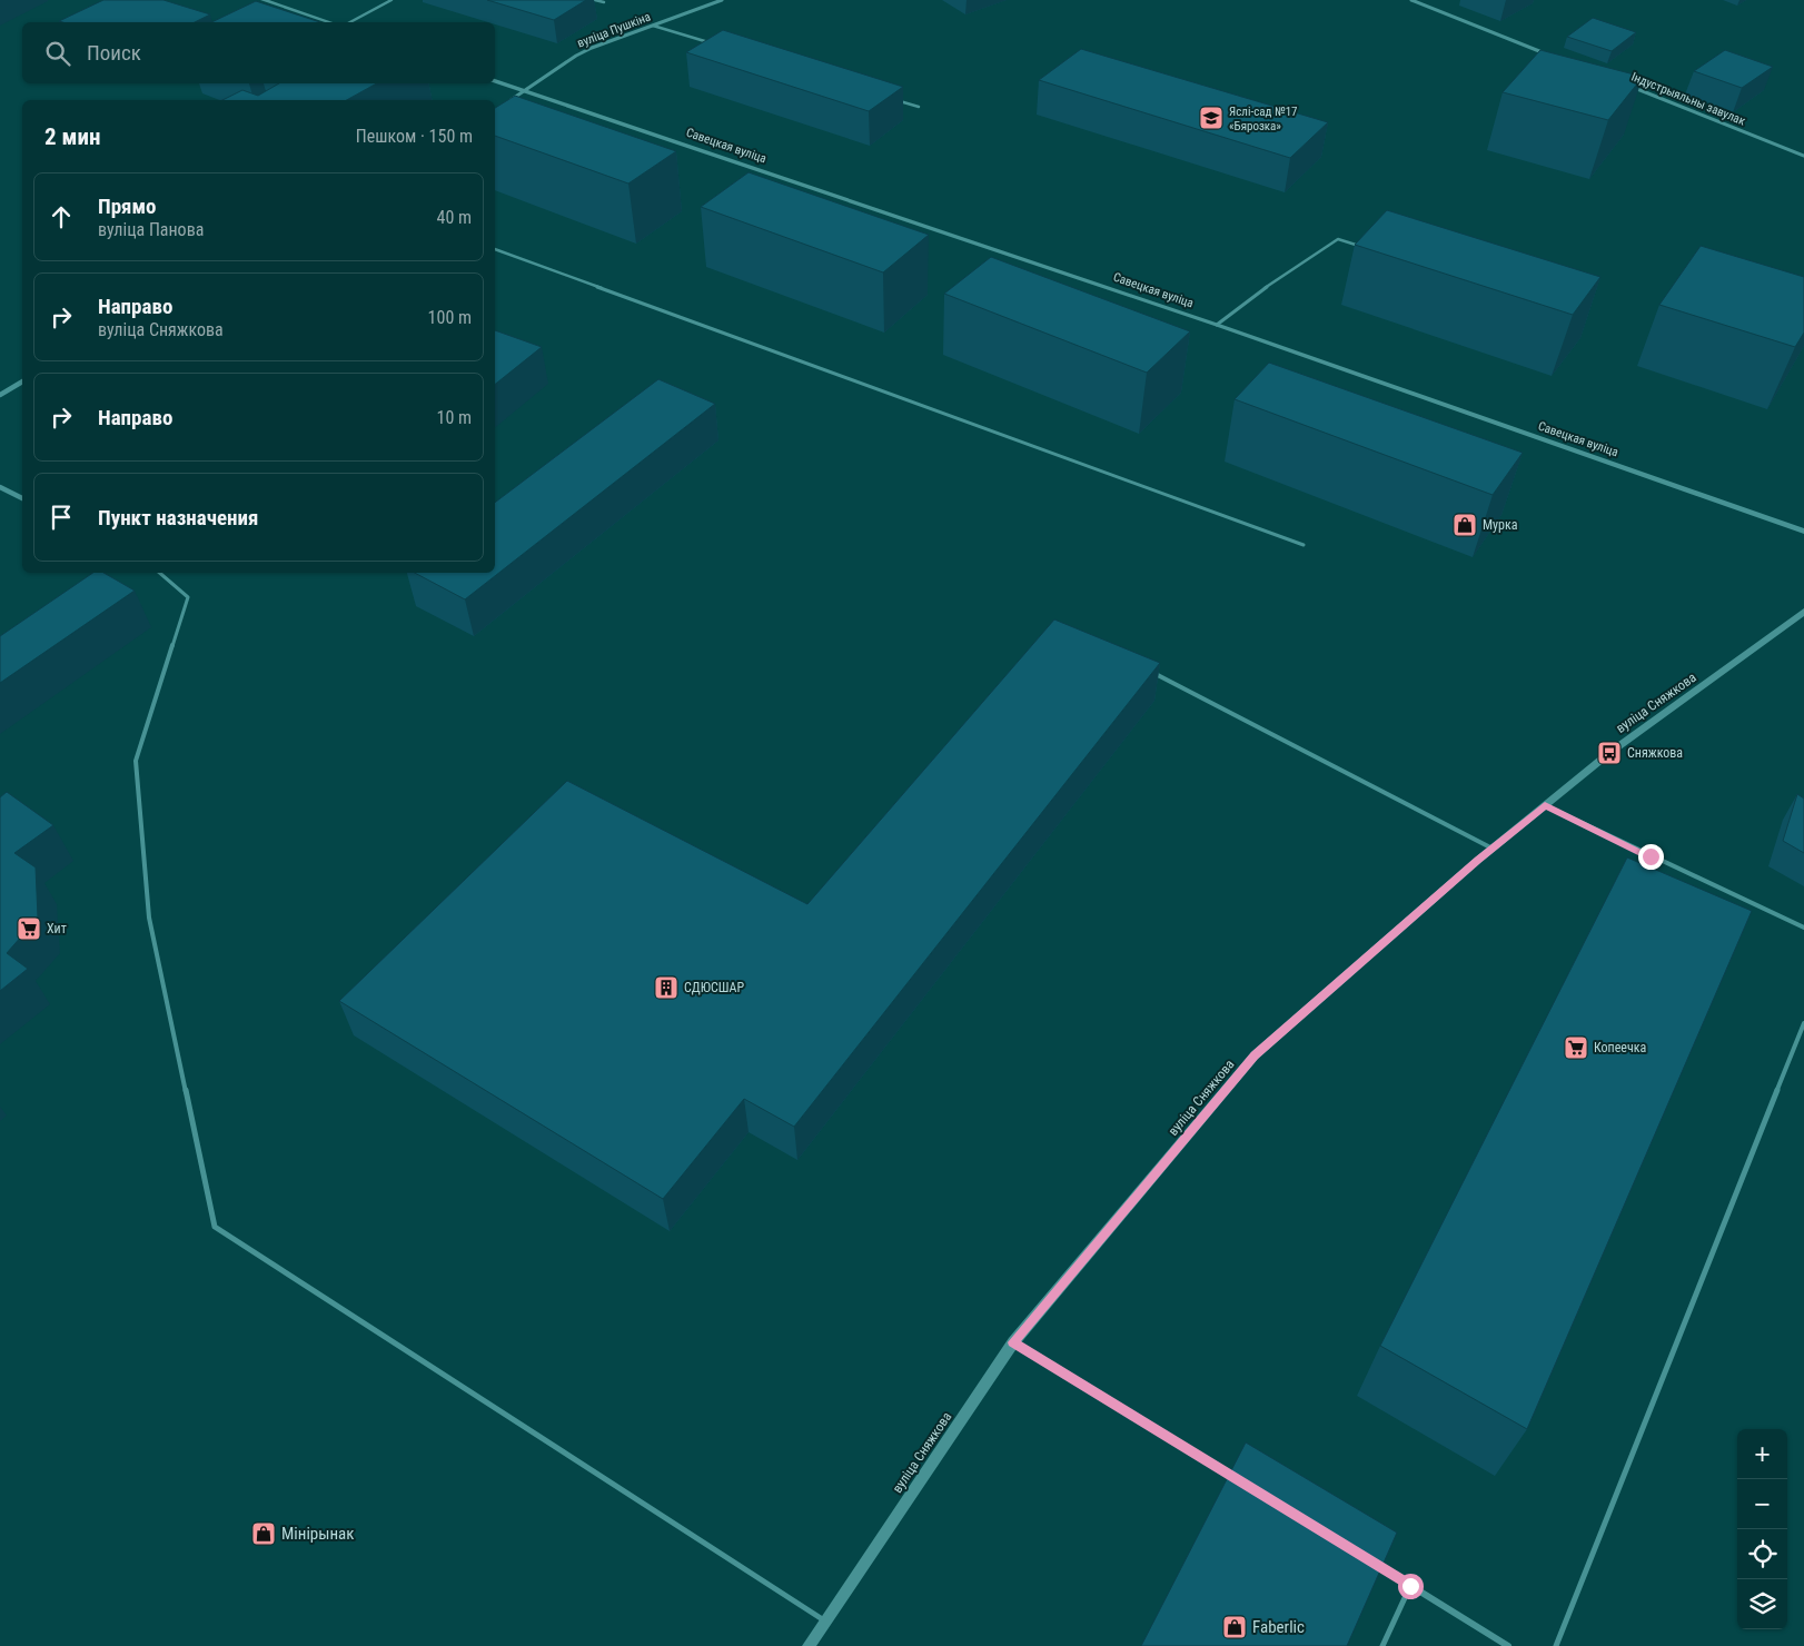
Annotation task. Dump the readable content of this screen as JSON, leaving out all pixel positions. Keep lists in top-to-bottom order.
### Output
{
  "streets": {
    "street": [
      "вуліца Пушкіна",
      "Індустрыяльны завулак",
      "Савецкая вуліца",
      "вуліца Сняжкова"
    ]
  },
  "crossings": [
    ["вуліца Пушкіна", "Савецкая вуліца"]
  ],
  "places": {
    "school or university": ["Яслі-сад №17 «Бярозка»"],
    "shop": ["Мурка", "Мінірынак", "Faberlic"],
    "bus stop": ["Сняжкова"],
    "supermarket": ["Хит", "Копеечка"],
    "building": ["СДЮСШАР"]
  },
  "page": {
    "search": "Поиск",
    "heading": ["2 мин", "Пешком · 150 m"],
    "list": [
      ["Прямо", "вуліца Панова", "40 m"],
      ["Направо", "вуліца Сняжкова", "100 m"],
      ["Направо", "10 m"],
      "Пункт назначения"
    ],
    "map_buttons": ["+", "−"]
  }
}
